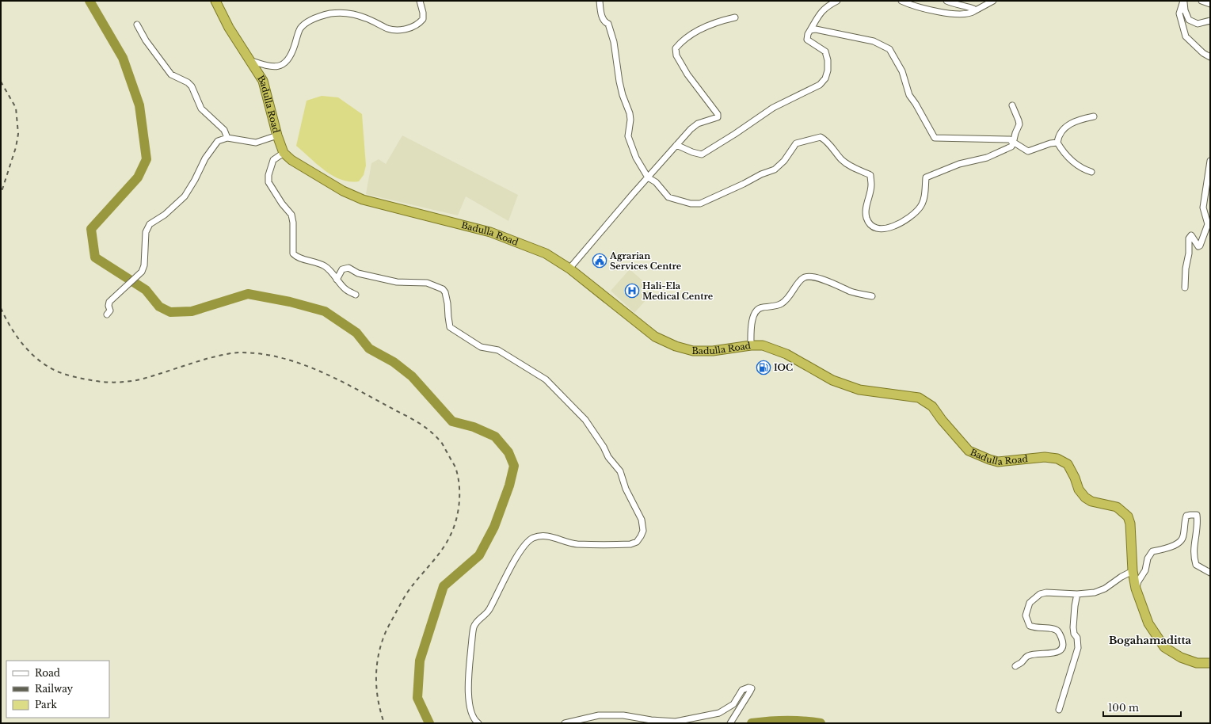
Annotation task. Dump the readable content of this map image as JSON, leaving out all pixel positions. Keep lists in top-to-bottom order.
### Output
{
  "streets": {
    "highway": ["Badulla Road"]
  },
  "districts": ["Bogahamaditta"],
  "places": {
    "public building": ["Agrarian Services Centre"],
    "hospital": ["Hali-Ela Medical Centre"],
    "fuel station": ["IOC"]
  },
  "legend": ["Road", "Railway", "Park"],
  "scale_bar": "100 m"
}
